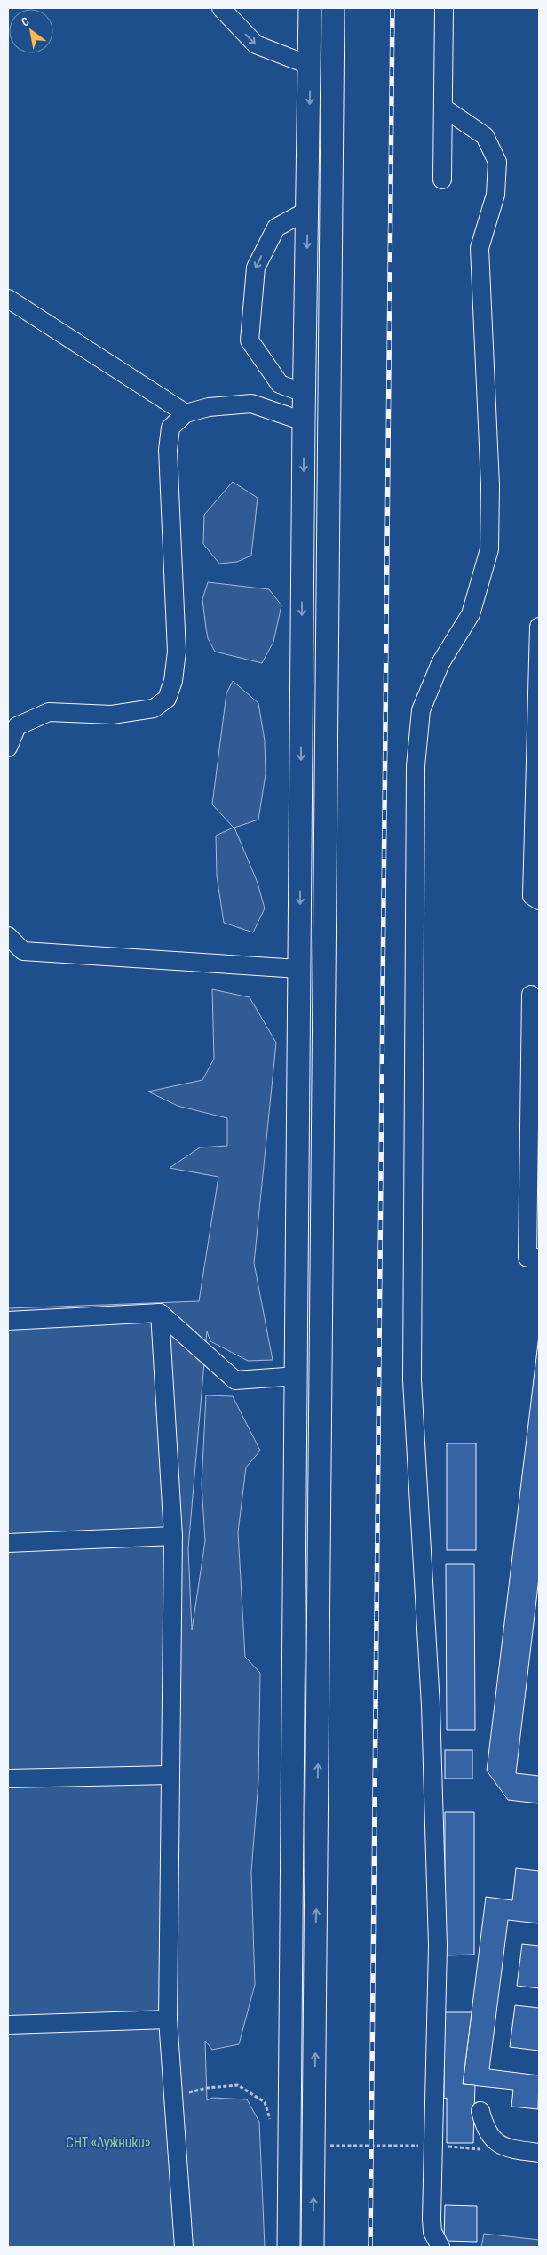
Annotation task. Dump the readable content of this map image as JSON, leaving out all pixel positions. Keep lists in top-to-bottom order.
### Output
{
  "parks": ["СНТ «Лужники»"],
  "north": "top left"
}
